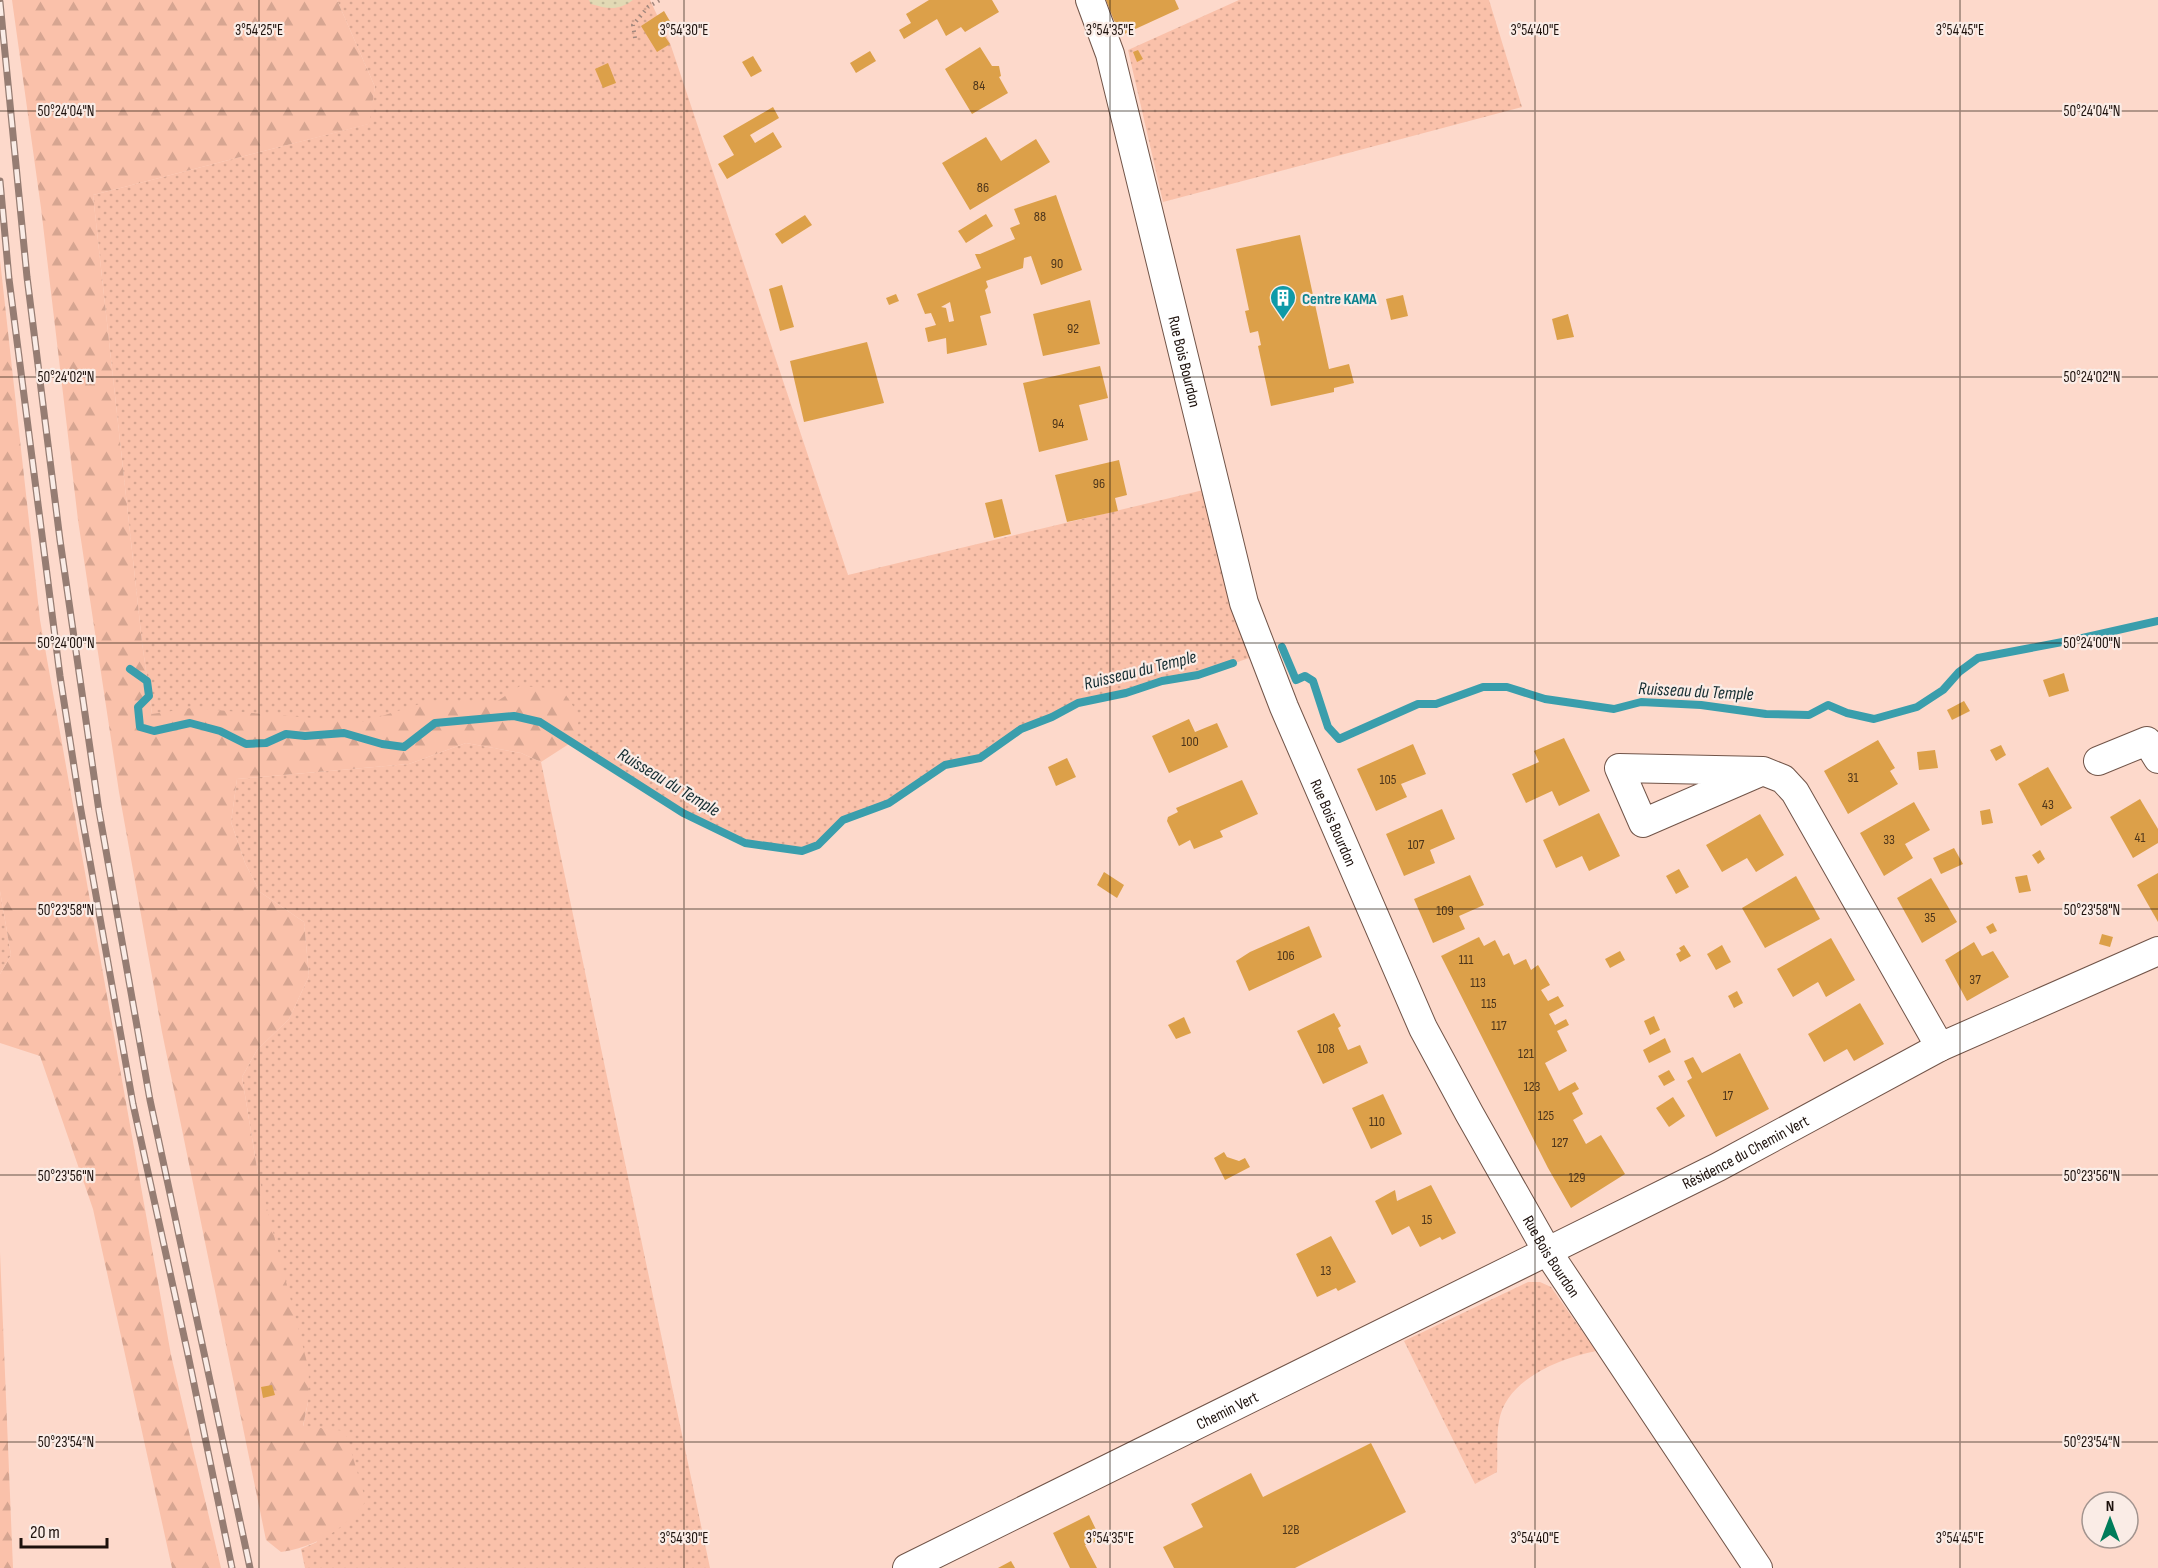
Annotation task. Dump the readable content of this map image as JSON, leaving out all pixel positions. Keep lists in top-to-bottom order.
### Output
{
  "streets": {
    "street": ["Rue Bois Bourdon", "Résidence du Chemin Vert", "Chemin Vert"]
  },
  "crossings": [
    ["Rue Bois Bourdon", "Résidence du Chemin Vert"],
    ["Rue Bois Bourdon", "Chemin Vert"],
    ["Résidence du Chemin Vert", "Chemin Vert"]
  ],
  "water": ["Ruisseau du Temple"],
  "places": {
    "building": ["Centre KAMA"]
  },
  "house_numbers": [
    "84",
    "86",
    "88",
    "90",
    "92",
    "94",
    "96",
    "100",
    "31",
    "105",
    "43",
    "41",
    "33",
    "107",
    "109",
    "35",
    "106",
    "111",
    "37",
    "113",
    "115",
    "117",
    "108",
    "121",
    "123",
    "17",
    "125",
    "110",
    "127",
    "129",
    "15",
    "13",
    "12B"
  ],
  "scale_bar": "20 m",
  "north": "top",
  "coordinates": [
    "3°54'25\"E",
    "3°54'30\"E",
    "3°54'35\"E",
    "3°54'40\"E",
    "3°54'45\"E",
    "50°24'04\"N",
    "50°24'02\"N",
    "50°24'00\"N",
    "50°23'58\"N",
    "50°23'56\"N",
    "50°23'54\"N"
  ]
}
